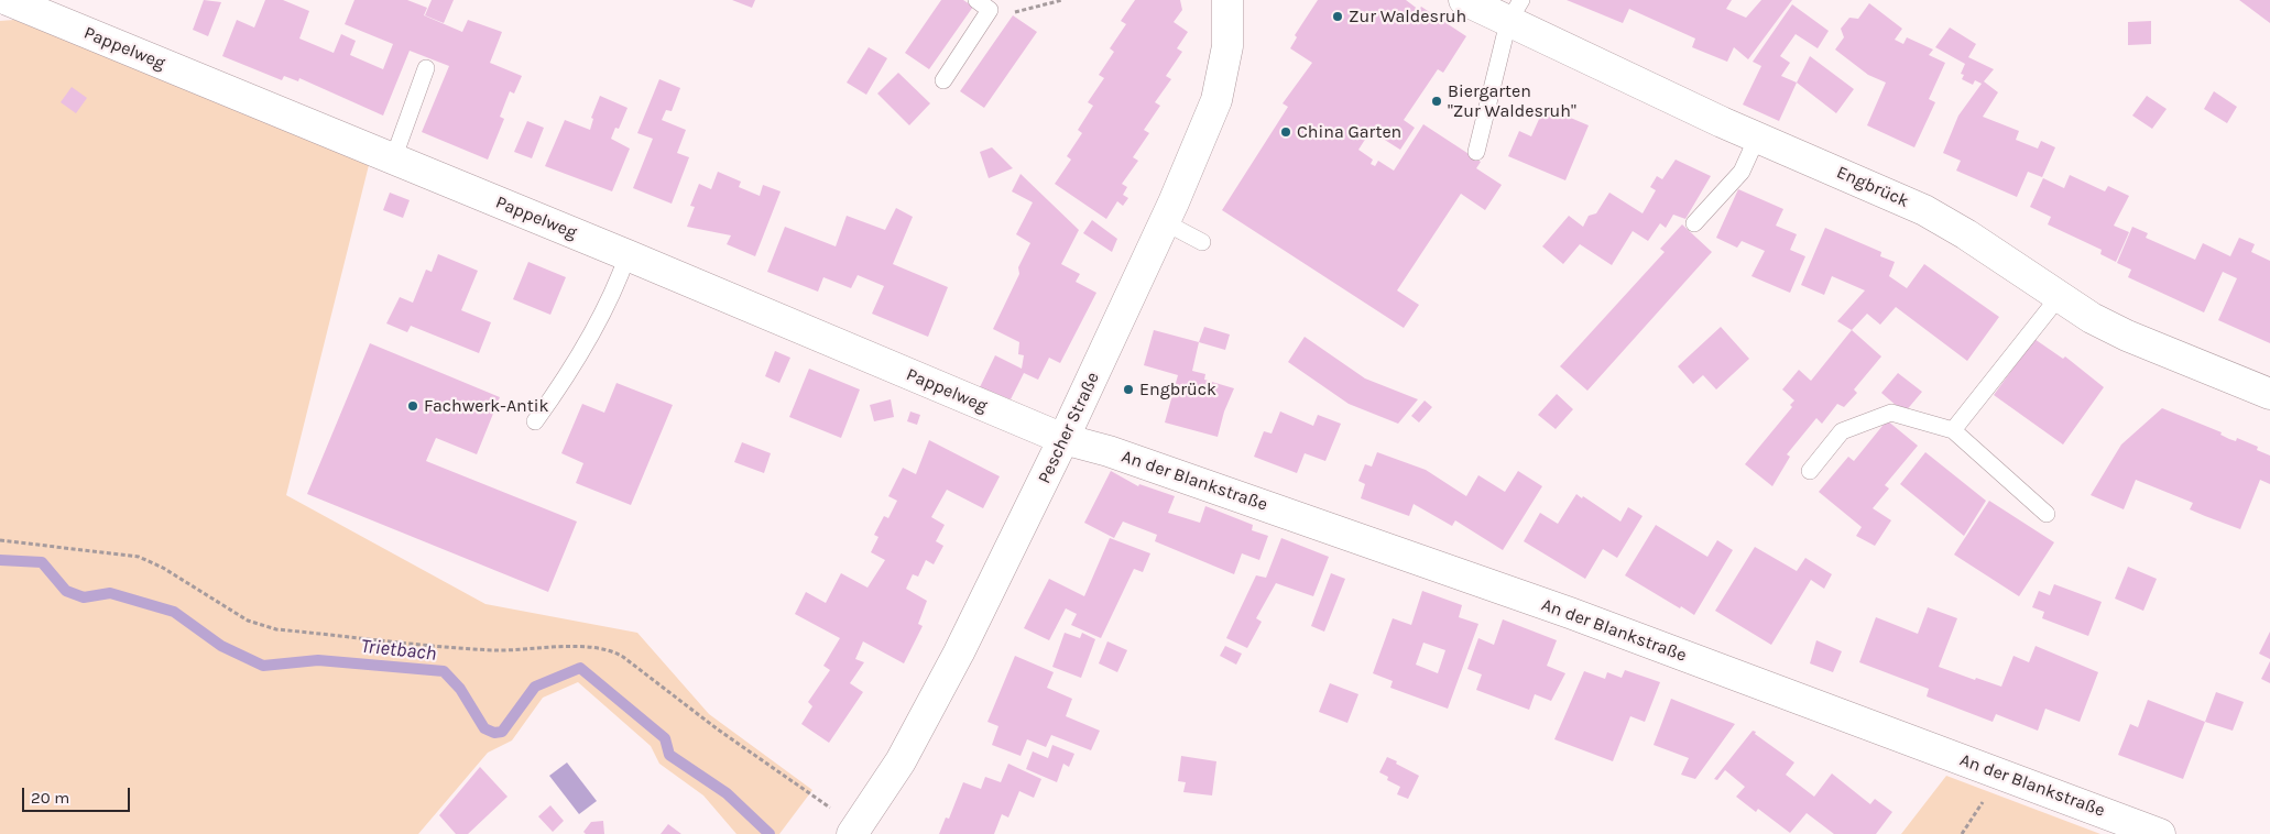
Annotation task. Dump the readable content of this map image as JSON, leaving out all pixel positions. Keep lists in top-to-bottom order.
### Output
{
  "streets": {
    "street": [
      "Pappelweg",
      "Engbrück",
      "Pescher Straße",
      "An der Blankstraße"
    ]
  },
  "crossings": [
    ["Pappelweg", "Pescher Straße"],
    ["Pappelweg", "An der Blankstraße"],
    ["Pescher Straße", "An der Blankstraße"]
  ],
  "water": ["Trietbach"],
  "places": [
    "Zur Waldesruh",
    "Biergarten \"Zur Waldesruh\"",
    "China Garten",
    "Engbrück",
    "Fachwerk-Antik"
  ],
  "scale_bar": "20 m"
}
